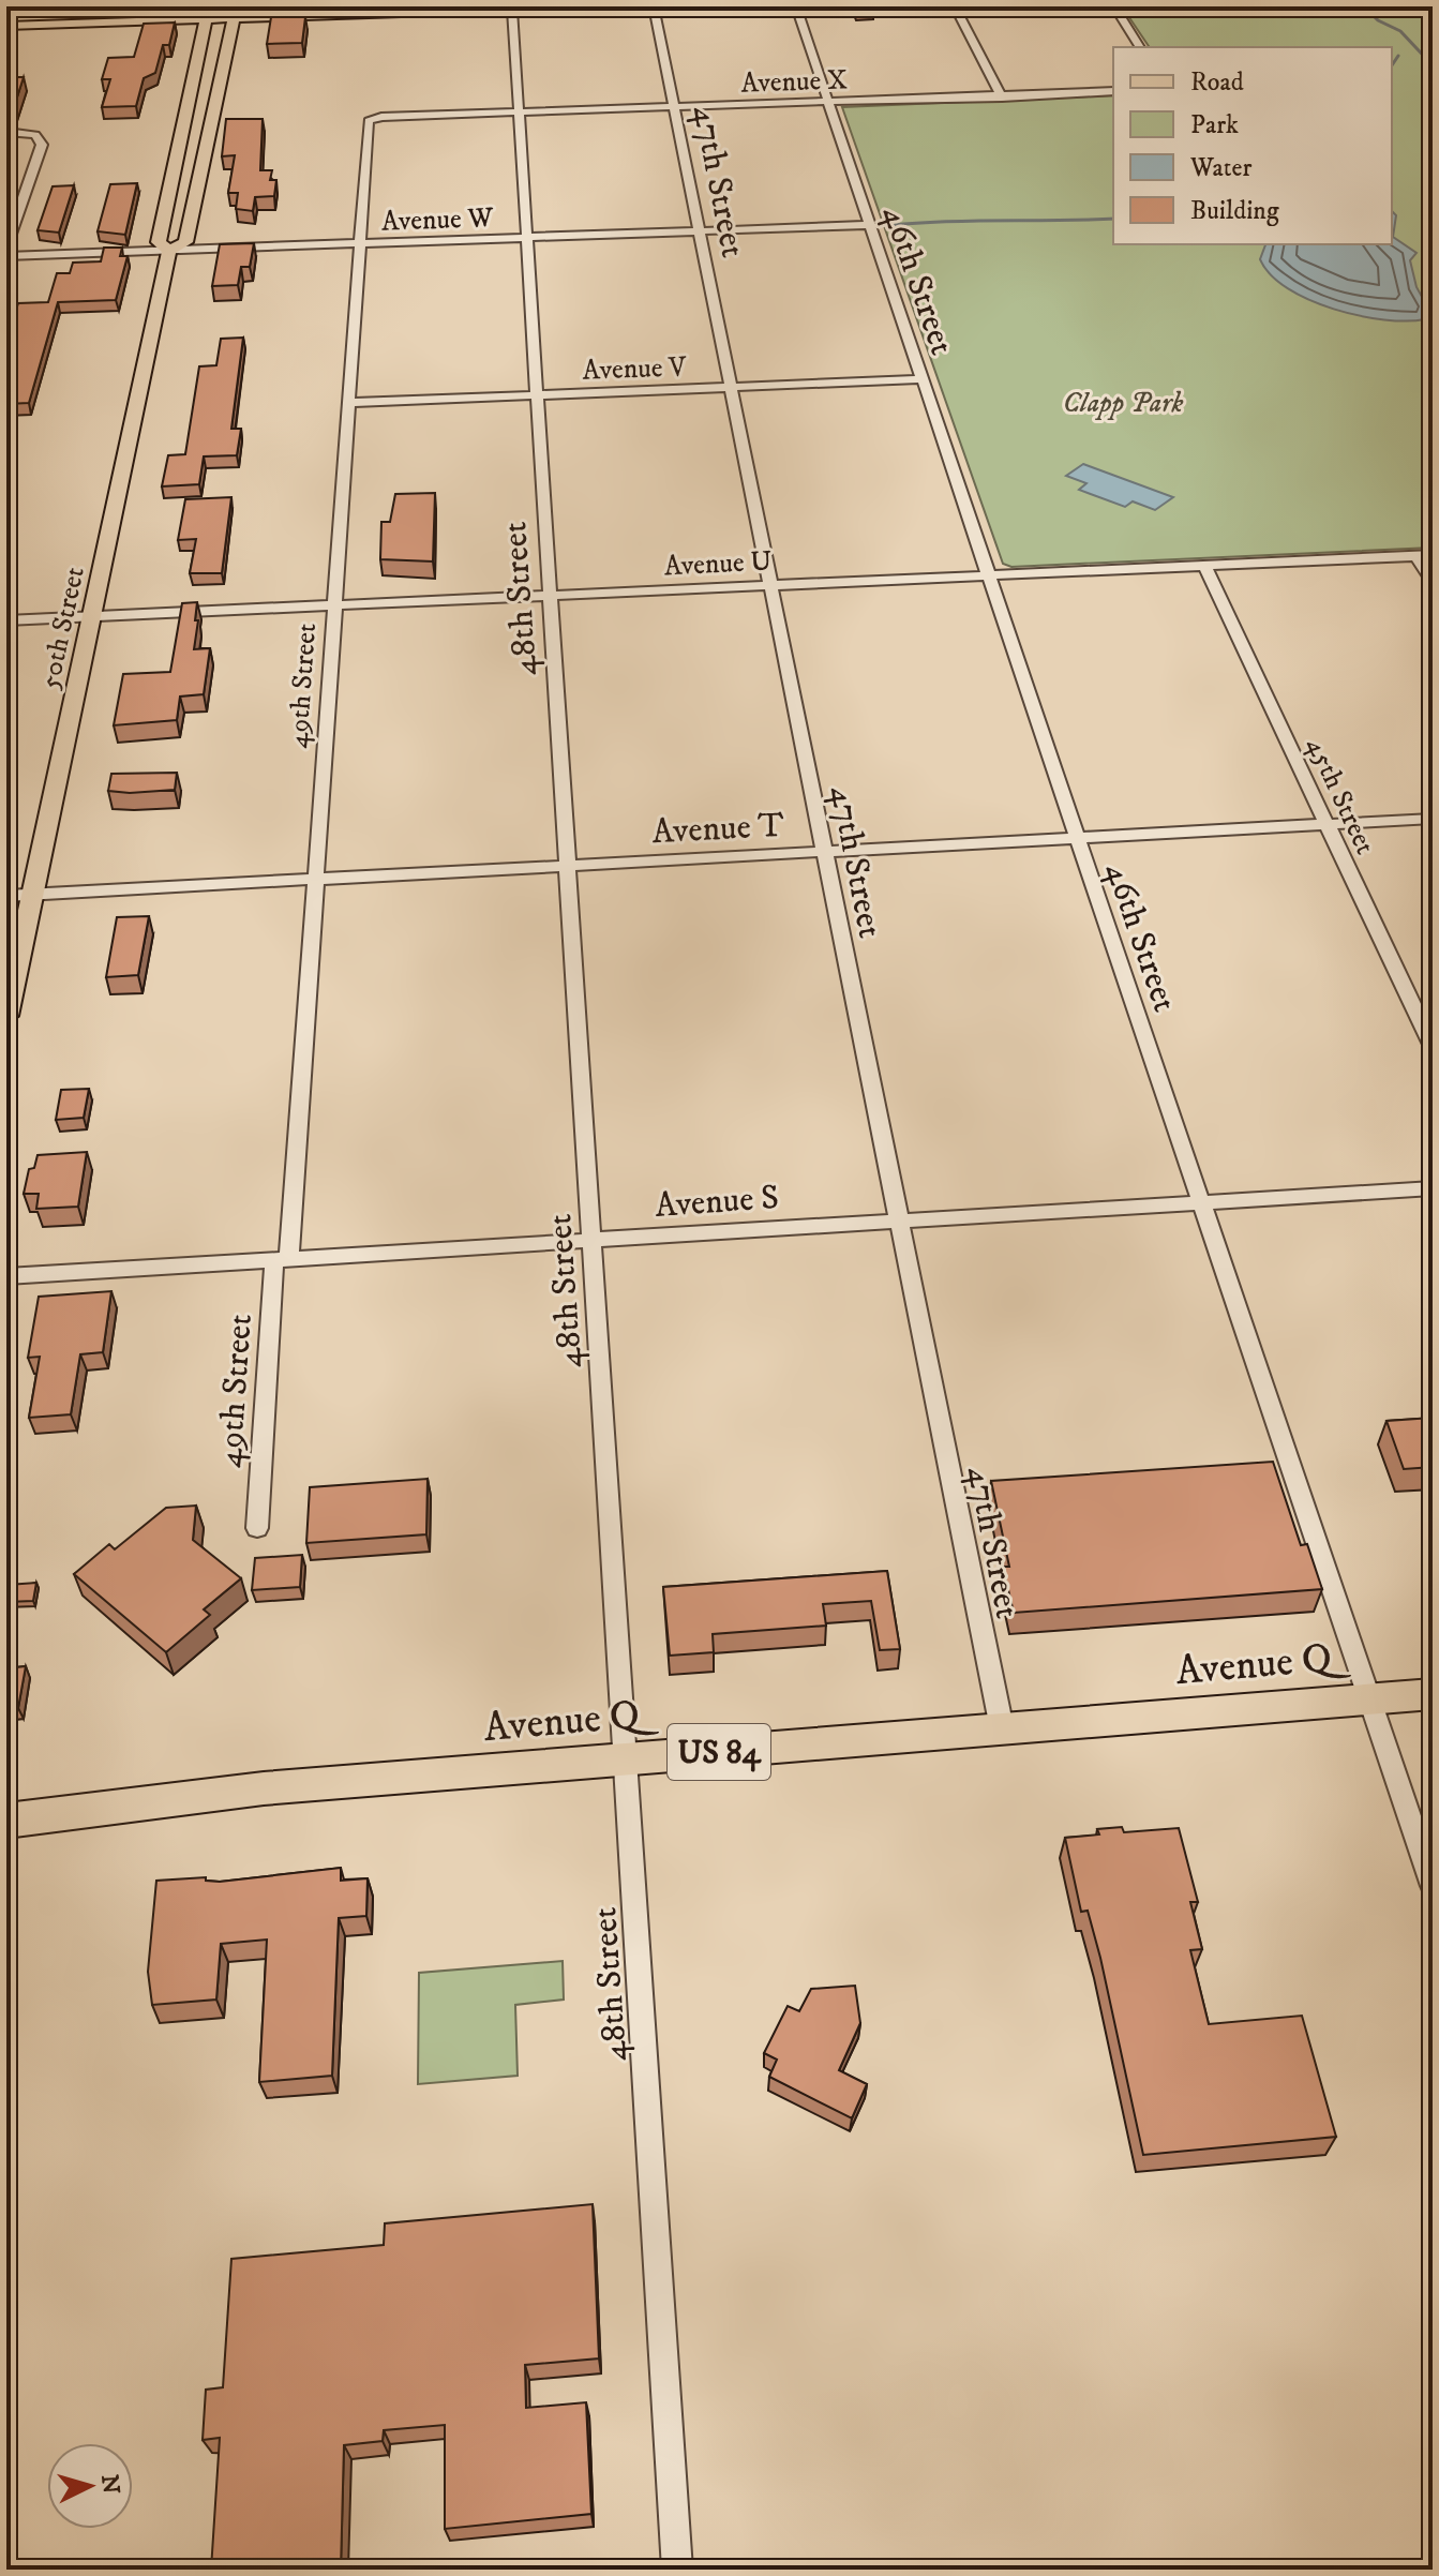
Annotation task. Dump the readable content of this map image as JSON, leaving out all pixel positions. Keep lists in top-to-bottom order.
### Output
{
  "streets": {
    "highway": ["Avenue Q", "US 84"],
    "main road": ["50th Street"],
    "street": [
      "Avenue X",
      "47th Street",
      "Avenue W",
      "46th Street",
      "Avenue V",
      "Avenue U",
      "48th Street",
      "49th Street",
      "45th Street",
      "Avenue T",
      "Avenue S"
    ]
  },
  "crossings": [
    ["Avenue X", "47th Street"],
    ["Avenue X", "46th Street"],
    ["Avenue X", "48th Street"],
    ["Avenue X", "49th Street"],
    ["47th Street", "Avenue W"],
    ["47th Street", "Avenue V"],
    ["47th Street", "Avenue U"],
    ["47th Street", "Avenue T"],
    ["47th Street", "Avenue S"],
    ["47th Street", "Avenue Q"],
    ["Avenue W", "46th Street"],
    ["Avenue W", "48th Street"],
    ["Avenue W", "50th Street"],
    ["Avenue W", "49th Street"],
    ["46th Street", "Avenue V"],
    ["46th Street", "Avenue U"],
    ["46th Street", "Avenue T"],
    ["46th Street", "Avenue S"],
    ["46th Street", "Avenue Q"],
    ["Avenue V", "48th Street"],
    ["Avenue V", "49th Street"],
    ["Avenue U", "48th Street"],
    ["Avenue U", "50th Street"],
    ["Avenue U", "49th Street"],
    ["Avenue U", "45th Street"],
    ["48th Street", "Avenue T"],
    ["48th Street", "Avenue S"],
    ["48th Street", "Avenue Q"],
    ["50th Street", "Avenue T"],
    ["49th Street", "Avenue T"],
    ["49th Street", "Avenue S"],
    ["45th Street", "Avenue T"]
  ],
  "parks": ["Clapp Park"],
  "legend": [
    "Road",
    "Park",
    "Water",
    "Building"
  ],
  "north": "right"
}
